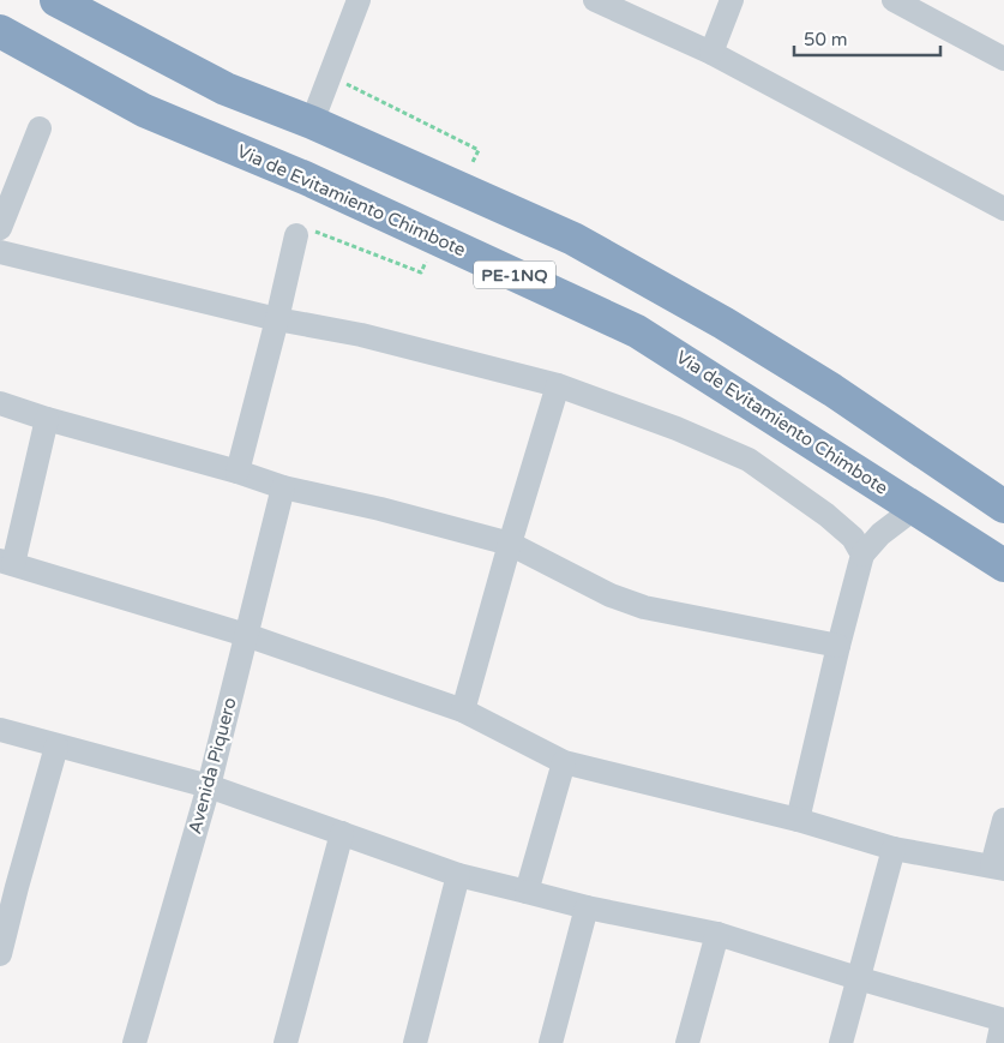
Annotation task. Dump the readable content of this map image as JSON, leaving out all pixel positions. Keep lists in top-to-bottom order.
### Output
{
  "streets": {
    "highway": ["Via de Evitamiento Chimbote", "PE-1NQ"],
    "street": ["Avenida Piquero"]
  },
  "scale_bar": "50 m"
}
